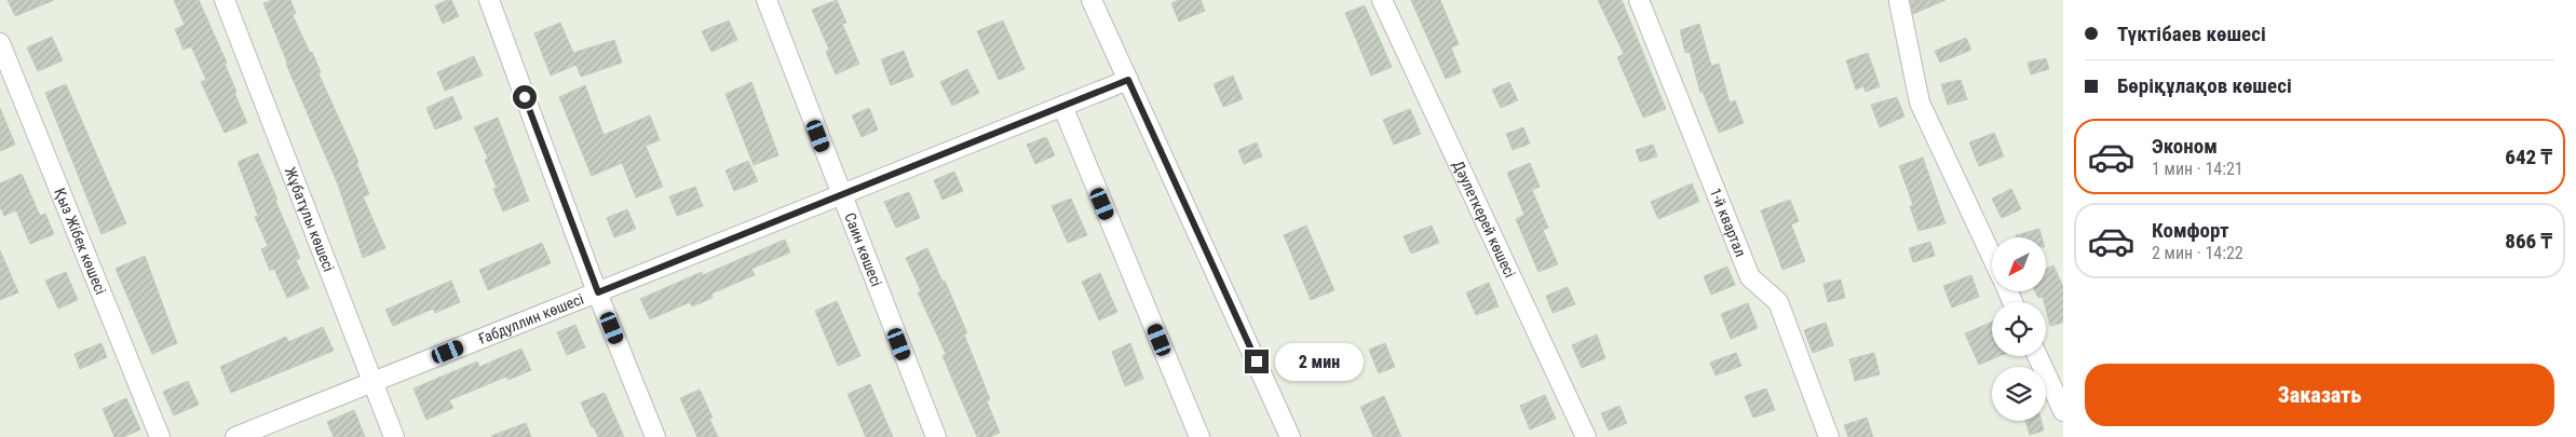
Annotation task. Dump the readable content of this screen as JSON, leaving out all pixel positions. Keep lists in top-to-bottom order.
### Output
{
  "streets": {
    "street": [
      "Жұбатұлы көшесі",
      "Дәулеткерей көшесі",
      "1-й квартал",
      "Қыз Жібек көшесі",
      "Саин көшесі",
      "Ғабдуллин көшесі"
    ]
  },
  "crossings": [
    ["Жұбатұлы көшесі", "Ғабдуллин көшесі"],
    ["Саин көшесі", "Ғабдуллин көшесі"]
  ],
  "north": "bottom left",
  "page": {
    "banner": ["Түктібаев көшесі", "Бөріқұлақов көшесі"],
    "list": [
      {
        "name": "Эконом",
        "note": "1 мин · 14:21",
        "value": "642 ₸"
      },
      {
        "name": "Комфорт",
        "note": "2 мин · 14:22",
        "value": "866 ₸"
      }
    ],
    "bubble": "2 мин",
    "buttons": "Заказать"
  }
}
